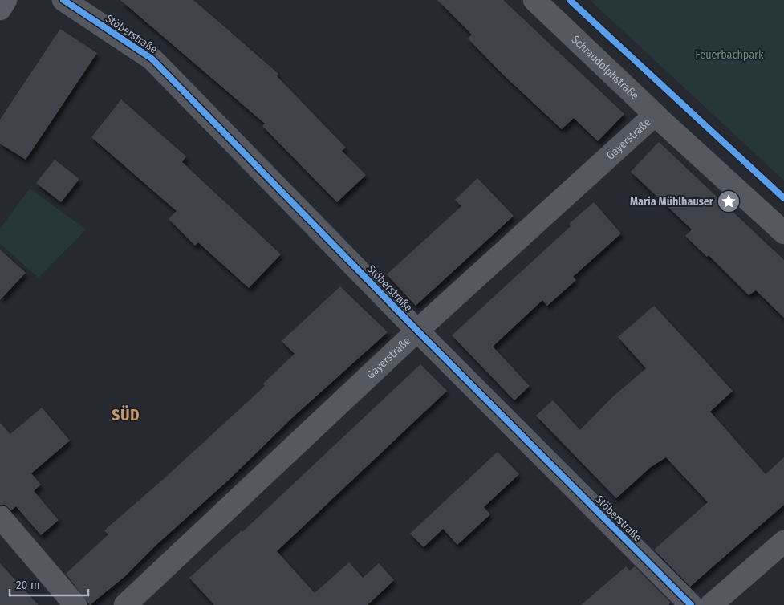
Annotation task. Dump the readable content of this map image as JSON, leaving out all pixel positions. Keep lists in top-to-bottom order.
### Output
{
  "streets": {
    "street": ["Stöberstraße", "Schraudolphstraße", "Gayerstraße"]
  },
  "crossings": [
    ["Stöberstraße", "Gayerstraße"],
    ["Schraudolphstraße", "Gayerstraße"]
  ],
  "districts": ["SÜD"],
  "parks": ["Feuerbachpark"],
  "places": {
    "place": ["Maria Mühlhauser"]
  },
  "scale_bar": "20 m"
}
